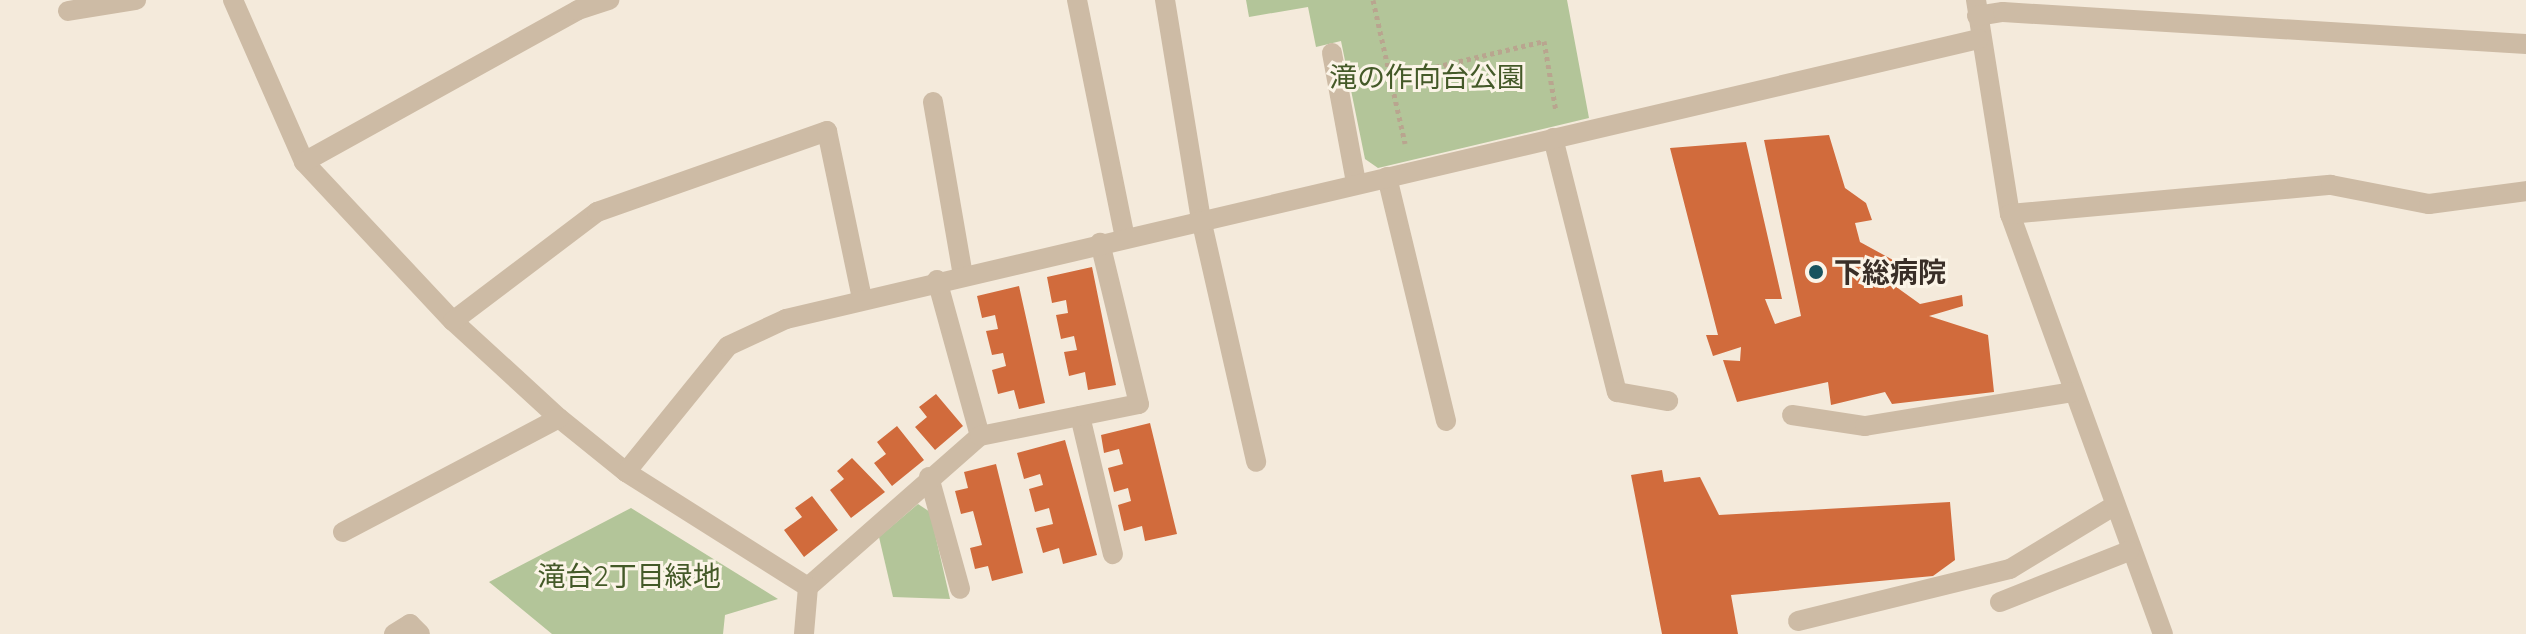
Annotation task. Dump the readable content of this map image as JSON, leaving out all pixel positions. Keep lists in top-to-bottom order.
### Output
{
  "parks": ["滝の作向台公園", "滝台2丁目緑地"],
  "places": ["下総病院"]
}
